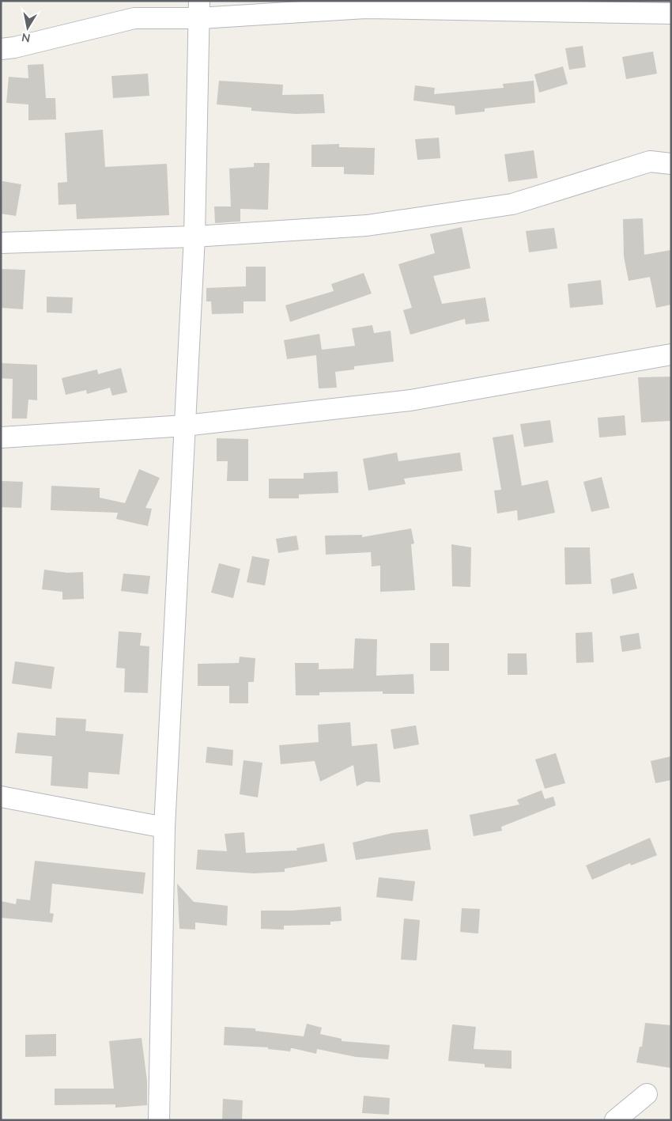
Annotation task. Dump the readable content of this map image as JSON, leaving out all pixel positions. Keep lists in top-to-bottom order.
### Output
{
  "north": "bottom"
}
